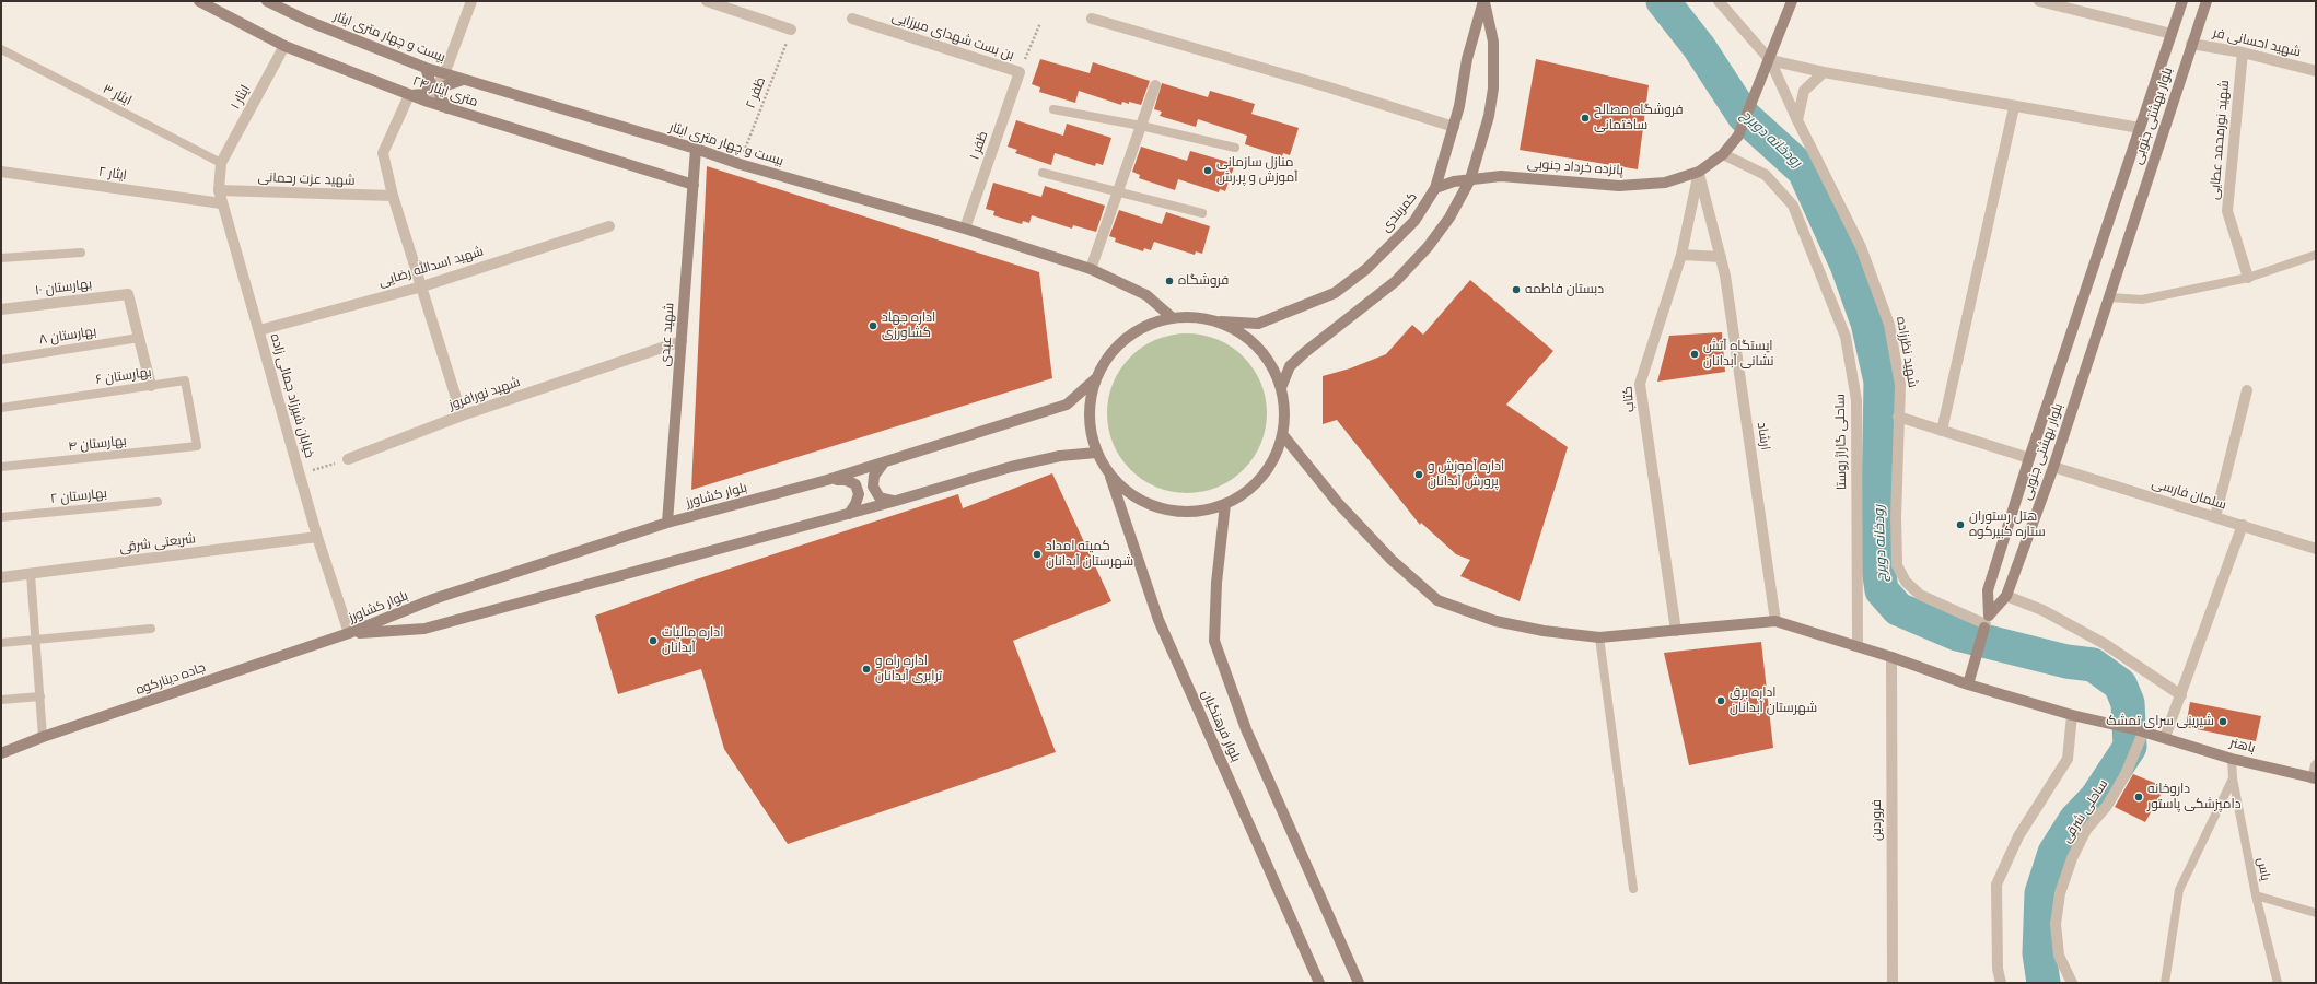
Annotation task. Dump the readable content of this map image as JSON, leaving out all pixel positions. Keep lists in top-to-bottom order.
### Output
{
  "streets": {
    "main road": [
      "بیست و چهار متری ایثار",
      "۲۴ متری ایثار",
      "بلوار بهشتی جنوبی",
      "پانزده خرداد جنوبی",
      "کمربندی",
      "شهید عبدی",
      "بلوار کشاورز",
      "جاده دینارکوه",
      "بلوار فرهنگیان",
      "باهنر"
    ],
    "street": [
      "بن بست شهدای میرزایی",
      "شهید احسانی فر",
      "ایثار ۱",
      "شهید نورمحمد عطایی",
      "ظفر ۱",
      "ایثار ۲",
      "شهید عزت رحمانی",
      "شهید اسدالله رضایی",
      "بهارستان ۱۰",
      "شهید نظرزاده",
      "شهید نورافروز",
      "خیابان شیرزاد جمالی زاده",
      "کتاب",
      "ارشاد",
      "ساحلی گاراژ روستا",
      "سلمان فارسی",
      "شریعتی شرقی",
      "ساحلی شرقی",
      "فروردین"
    ],
    "lane": [
      "ایثار ۳",
      "بهارستان ۸",
      "بهارستان ۶",
      "بهارستان ۴",
      "بهارستان ۲",
      "یاس"
    ],
    "path": ["ظفر ۲"]
  },
  "crossings": [
    ["بن بست شهدای میرزایی", "ظفر ۱"],
    ["بیست و چهار متری ایثار", "ظفر ۲"],
    ["بیست و چهار متری ایثار", "ظفر ۱"],
    ["بیست و چهار متری ایثار", "شهید عبدی"],
    ["شهید احسانی فر", "بلوار بهشتی جنوبی"],
    ["شهید احسانی فر", "شهید نورمحمد عطایی"],
    ["۲۴ متری ایثار", "ایثار ۱"],
    ["۲۴ متری ایثار", "شهید عبدی"],
    ["ایثار ۳", "ایثار ۱"],
    ["ایثار ۳", "خیابان شیرزاد جمالی زاده"],
    ["ایثار ۱", "خیابان شیرزاد جمالی زاده"],
    ["بلوار بهشتی جنوبی", "شهید نظرزاده"],
    ["بلوار بهشتی جنوبی", "سلمان فارسی"],
    ["پانزده خرداد جنوبی", "کمربندی"],
    ["پانزده خرداد جنوبی", "شهید نظرزاده"],
    ["پانزده خرداد جنوبی", "کتاب"],
    ["پانزده خرداد جنوبی", "ارشاد"],
    ["پانزده خرداد جنوبی", "ساحلی گاراژ روستا"],
    ["ایثار ۲", "خیابان شیرزاد جمالی زاده"],
    ["شهید عزت رحمانی", "خیابان شیرزاد جمالی زاده"],
    ["شهید اسدالله رضایی", "خیابان شیرزاد جمالی زاده"],
    ["بهارستان ۱۰", "بهارستان ۸"],
    ["شهید عبدی", "شهید نورافروز"],
    ["شهید عبدی", "بلوار کشاورز"],
    ["بهارستان ۶", "بهارستان ۴"],
    ["خیابان شیرزاد جمالی زاده", "بلوار کشاورز"],
    ["خیابان شیرزاد جمالی زاده", "شریعتی شرقی"],
    ["خیابان شیرزاد جمالی زاده", "جاده دینارکوه"],
    ["کتاب", "ارشاد"],
    ["ارشاد", "باهنر"],
    ["ساحلی گاراژ روستا", "باهنر"],
    ["بلوار کشاورز", "جاده دینارکوه"],
    ["باهنر", "ساحلی شرقی"],
    ["باهنر", "فروردین"],
    ["باهنر", "یاس"]
  ],
  "water": ["رودخانه دویرج"],
  "places": [
    "فروشگاه مصالح ساختمانی",
    "منازل سازمانی آموزش و پر.رش",
    "فروشگاه",
    "دبستان فاطمه",
    "اداره جهاد کشاورزی",
    "ایستگاه آتش نشانی آبدانان",
    "اداره آموزش و پرورش آبدانان",
    "هتل رستوران ستاره کبیرکوه",
    "کمیته امداد شهرستان آبدانان",
    "اداره مالیات آبدانان",
    "اداره راه و ترابری آبدانان",
    "اداره برق شهرستان آبدانان",
    "شیرینی سرای تمشک",
    "داروخانه دامپزشکی پاستور"
  ]
}
